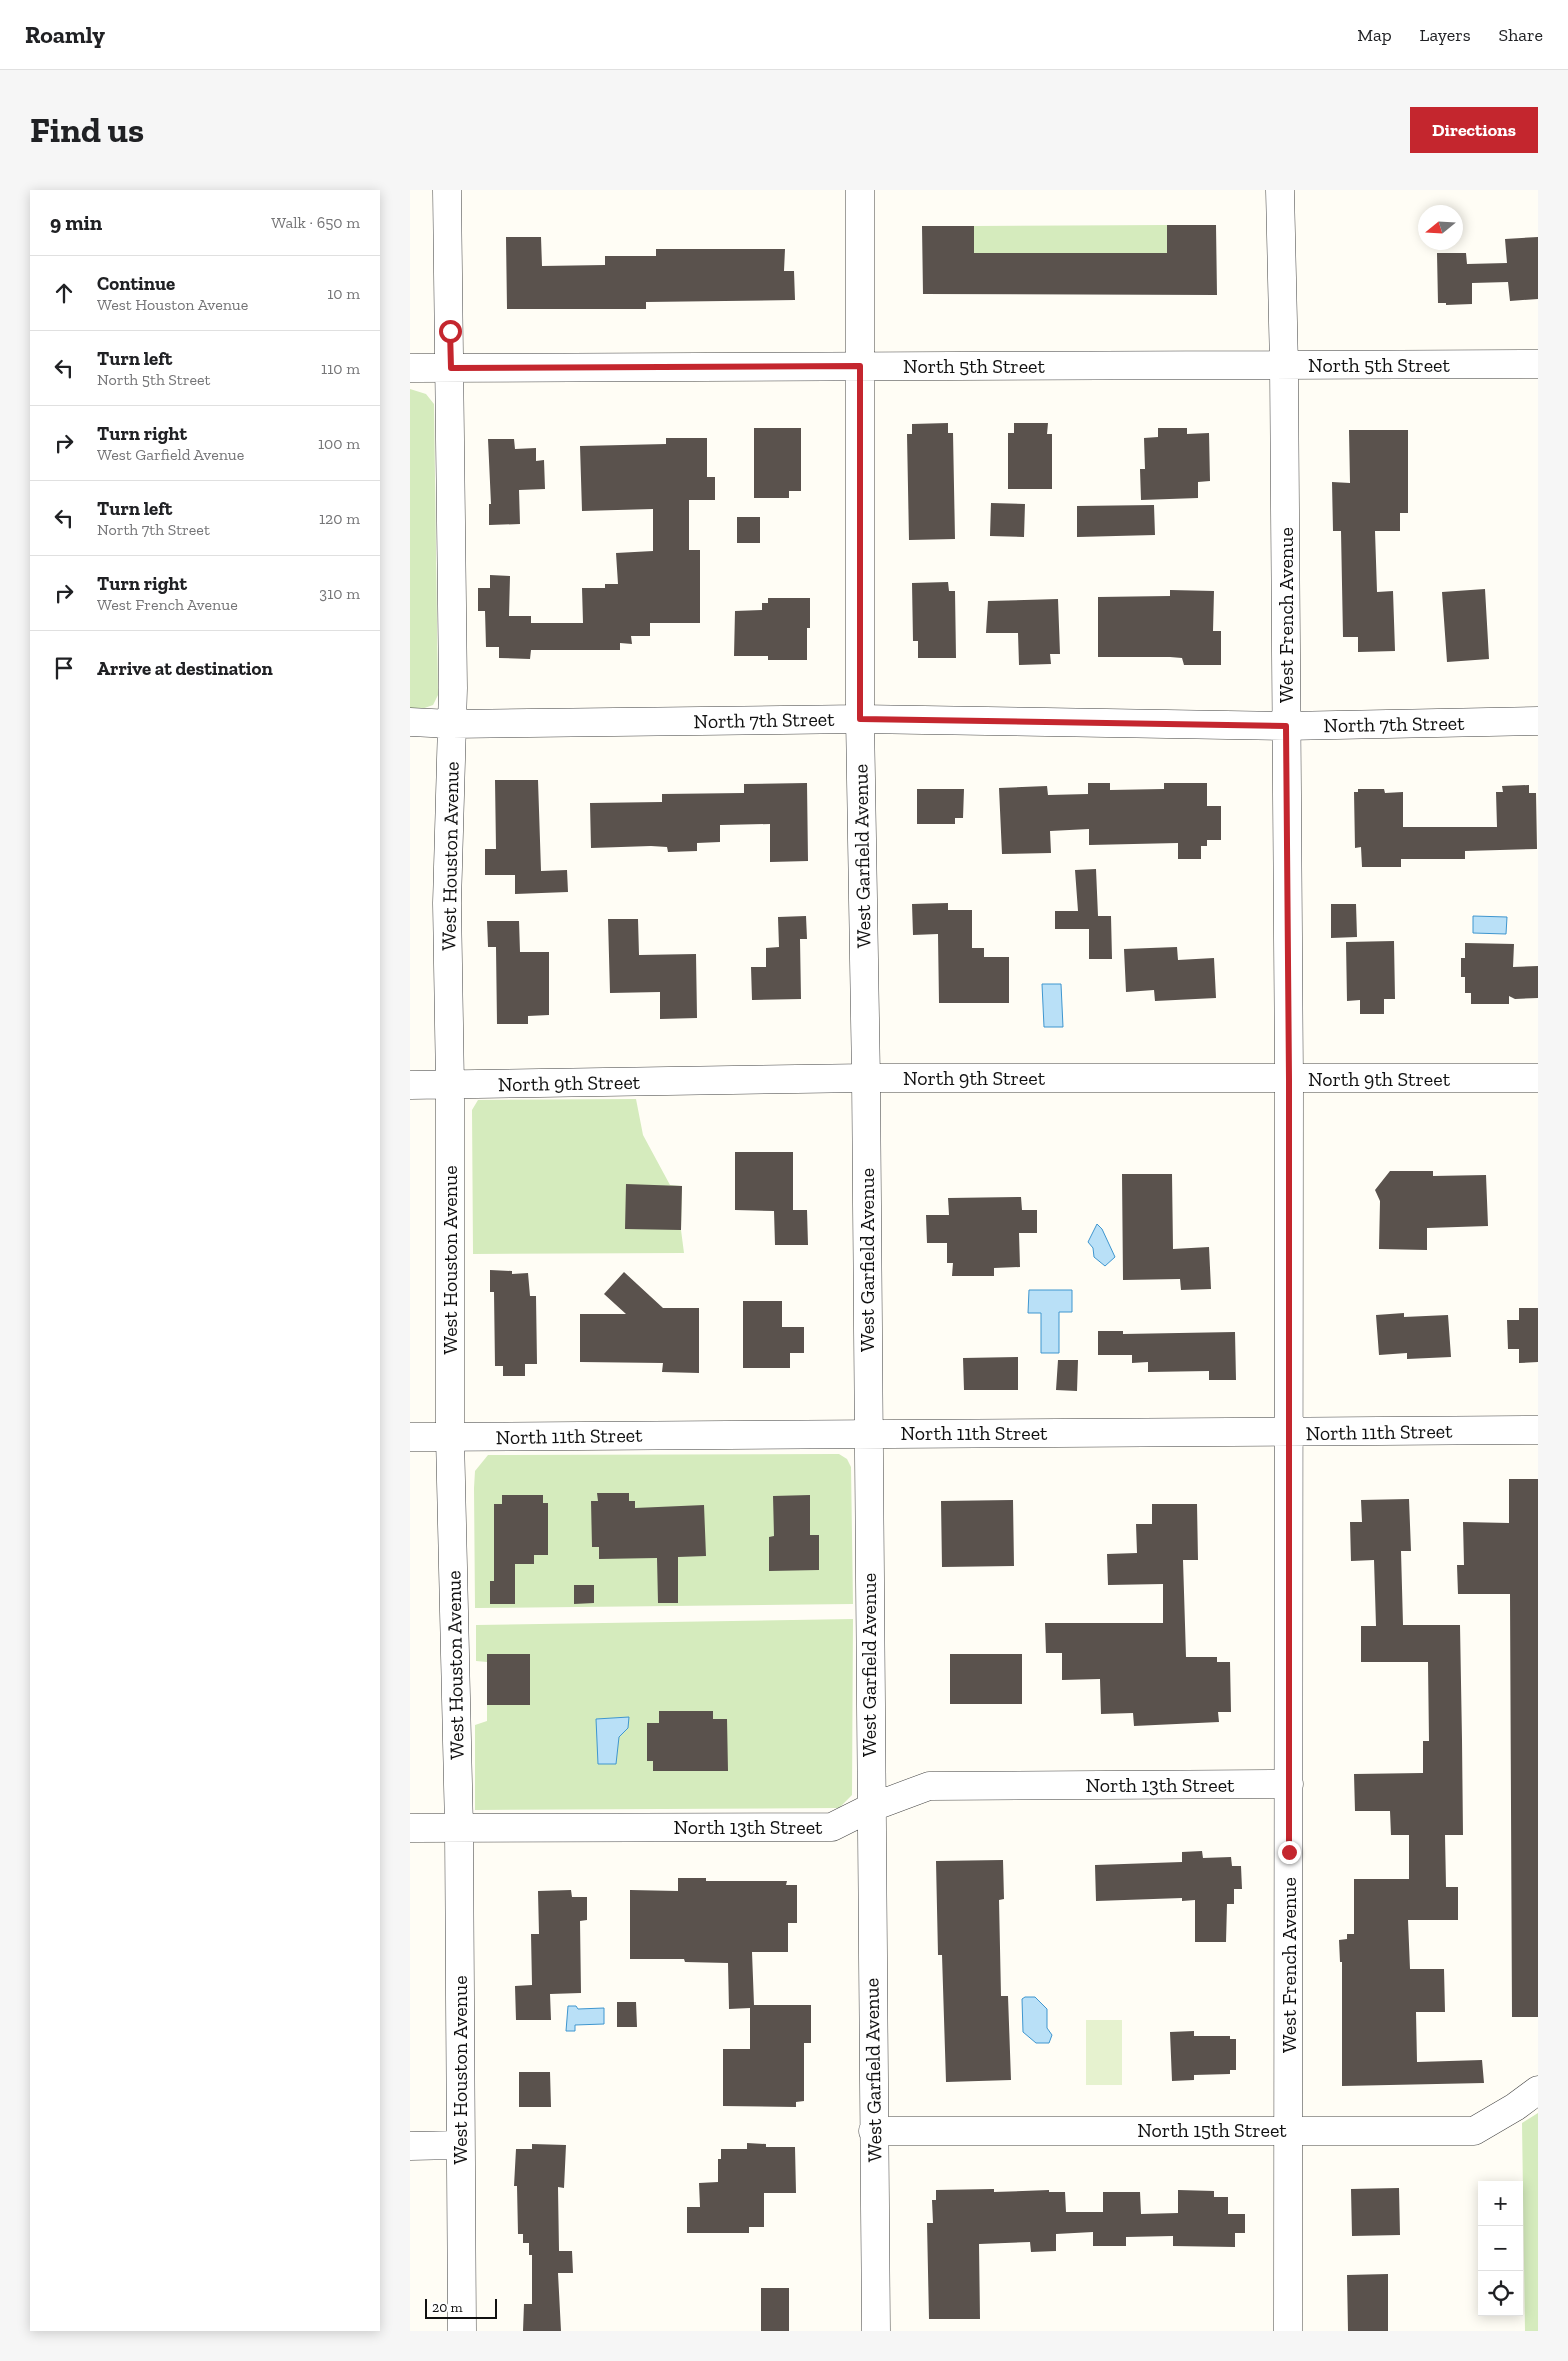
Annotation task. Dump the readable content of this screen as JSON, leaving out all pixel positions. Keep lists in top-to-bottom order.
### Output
{
  "streets": {
    "street": [
      "North 5th Street",
      "West French Avenue",
      "North 7th Street",
      "West Houston Avenue",
      "West Garfield Avenue",
      "North 9th Street",
      "North 11th Street",
      "North 13th Street",
      "North 15th Street"
    ]
  },
  "crossings": [
    ["North 5th Street", "West French Avenue"],
    ["North 5th Street", "West Houston Avenue"],
    ["North 5th Street", "West Garfield Avenue"],
    ["West French Avenue", "North 7th Street"],
    ["West French Avenue", "North 9th Street"],
    ["West French Avenue", "North 11th Street"],
    ["West French Avenue", "North 13th Street"],
    ["West French Avenue", "North 15th Street"],
    ["North 7th Street", "West Houston Avenue"],
    ["North 7th Street", "West Garfield Avenue"],
    ["West Houston Avenue", "North 9th Street"],
    ["West Houston Avenue", "North 11th Street"],
    ["West Houston Avenue", "North 13th Street"],
    ["West Garfield Avenue", "North 9th Street"],
    ["West Garfield Avenue", "North 11th Street"],
    ["West Garfield Avenue", "North 13th Street"],
    ["West Garfield Avenue", "North 15th Street"]
  ],
  "scale_bar": "20 m",
  "north": "left",
  "page": {
    "header": "Roamly",
    "nav": ["Map", "Layers", "Share"],
    "buttons": "Directions",
    "title": "Find us",
    "heading": ["9 min", "Walk · 650 m"],
    "list": [
      ["Continue", "West Houston Avenue", "10 m"],
      ["Turn left", "North 5th Street", "110 m"],
      ["Turn right", "West Garfield Avenue", "100 m"],
      ["Turn left", "North 7th Street", "120 m"],
      ["Turn right", "West French Avenue", "310 m"],
      "Arrive at destination"
    ],
    "map_buttons": ["+", "−"],
    "scale": "20 m"
  }
}
